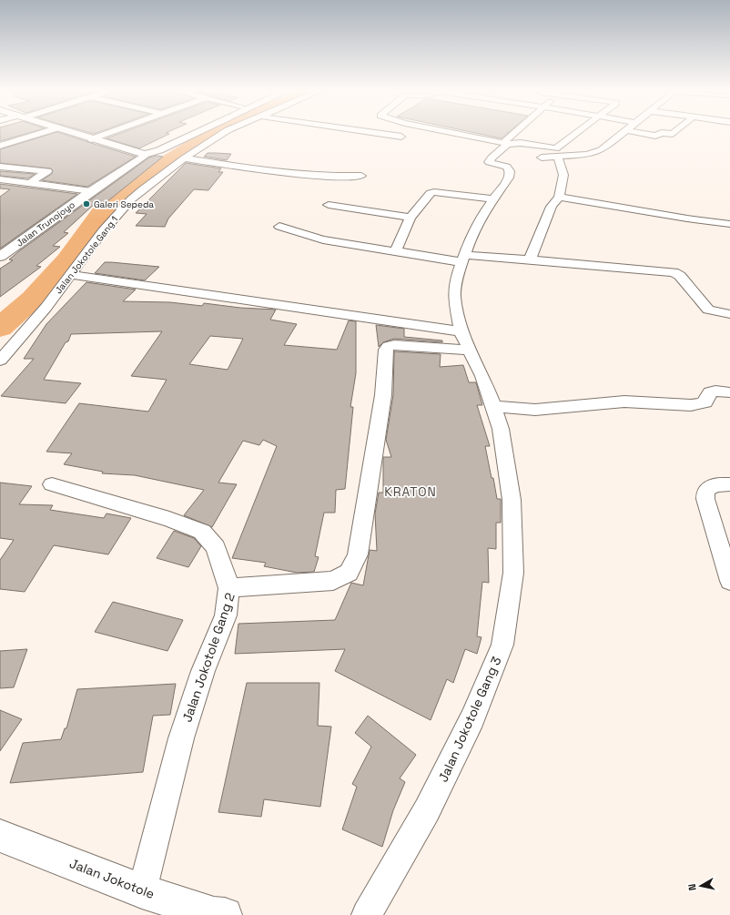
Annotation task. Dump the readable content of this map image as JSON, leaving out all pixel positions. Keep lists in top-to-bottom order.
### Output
{
  "streets": {
    "main road": ["Jalan Trunojoyo", "Jalan Jokotole"],
    "street": ["Jalan Jokotole Gang 1", "Jalan Jokotole Gang 2", "Jalan Jokotole Gang 3"]
  },
  "crossings": [
    ["Jalan Jokotole Gang 2", "Jalan Jokotole Gang 3"],
    ["Jalan Jokotole Gang 2", "Jalan Jokotole"]
  ],
  "districts": ["KRATON"],
  "places": ["Galeri Sepeda"],
  "north": "left"
}
